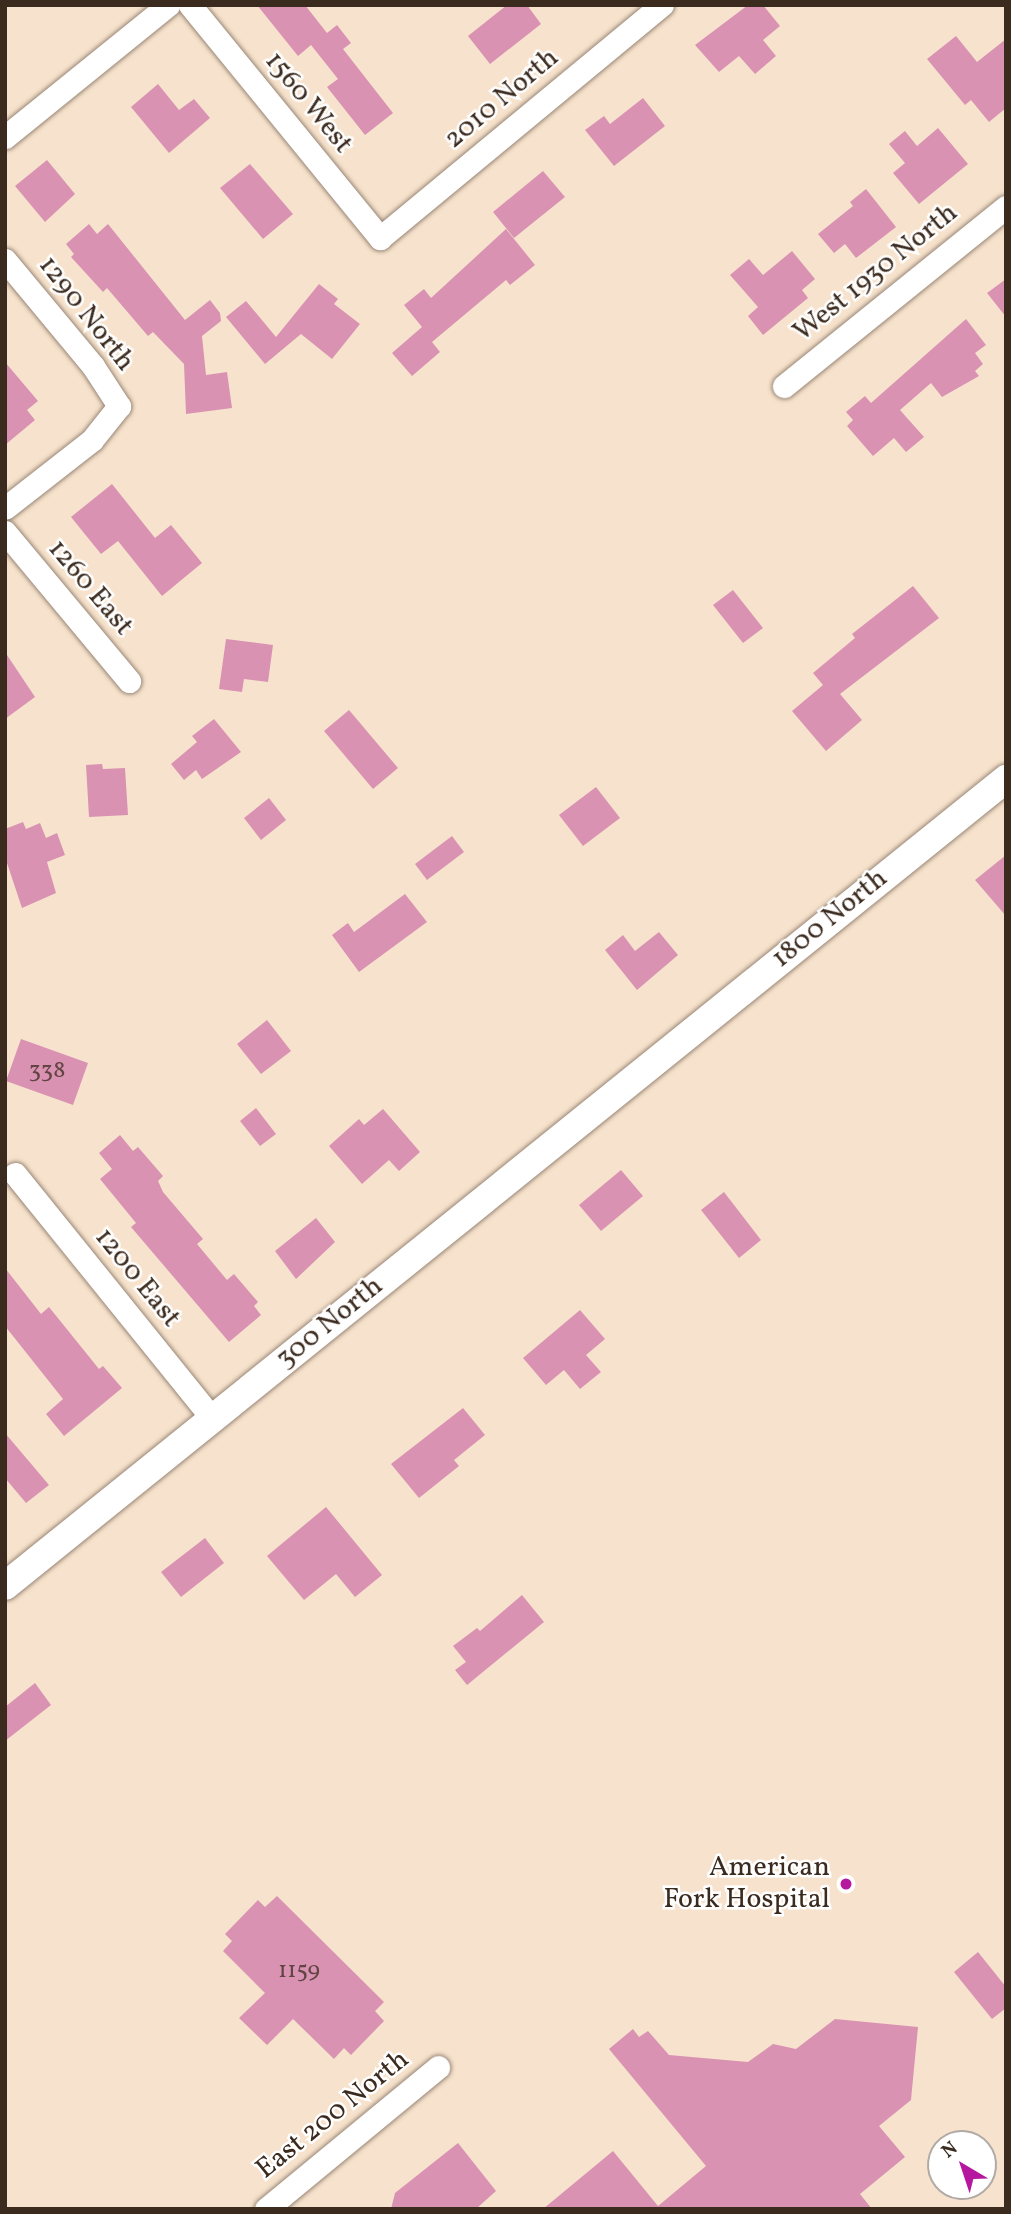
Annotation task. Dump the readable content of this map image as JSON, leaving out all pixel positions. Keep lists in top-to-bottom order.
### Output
{
  "streets": {
    "street": [
      "2010 North",
      "1560 West",
      "West 1930 North",
      "1290 North",
      "1260 East",
      "1800 North",
      "1200 East",
      "300 North",
      "East 200 North"
    ]
  },
  "crossings": [
    ["2010 North", "1560 West"],
    ["1800 North", "300 North"],
    ["1200 East", "300 North"]
  ],
  "places": ["American Fork Hospital"],
  "house_numbers": ["338", "1159"],
  "north": "top left"
}
